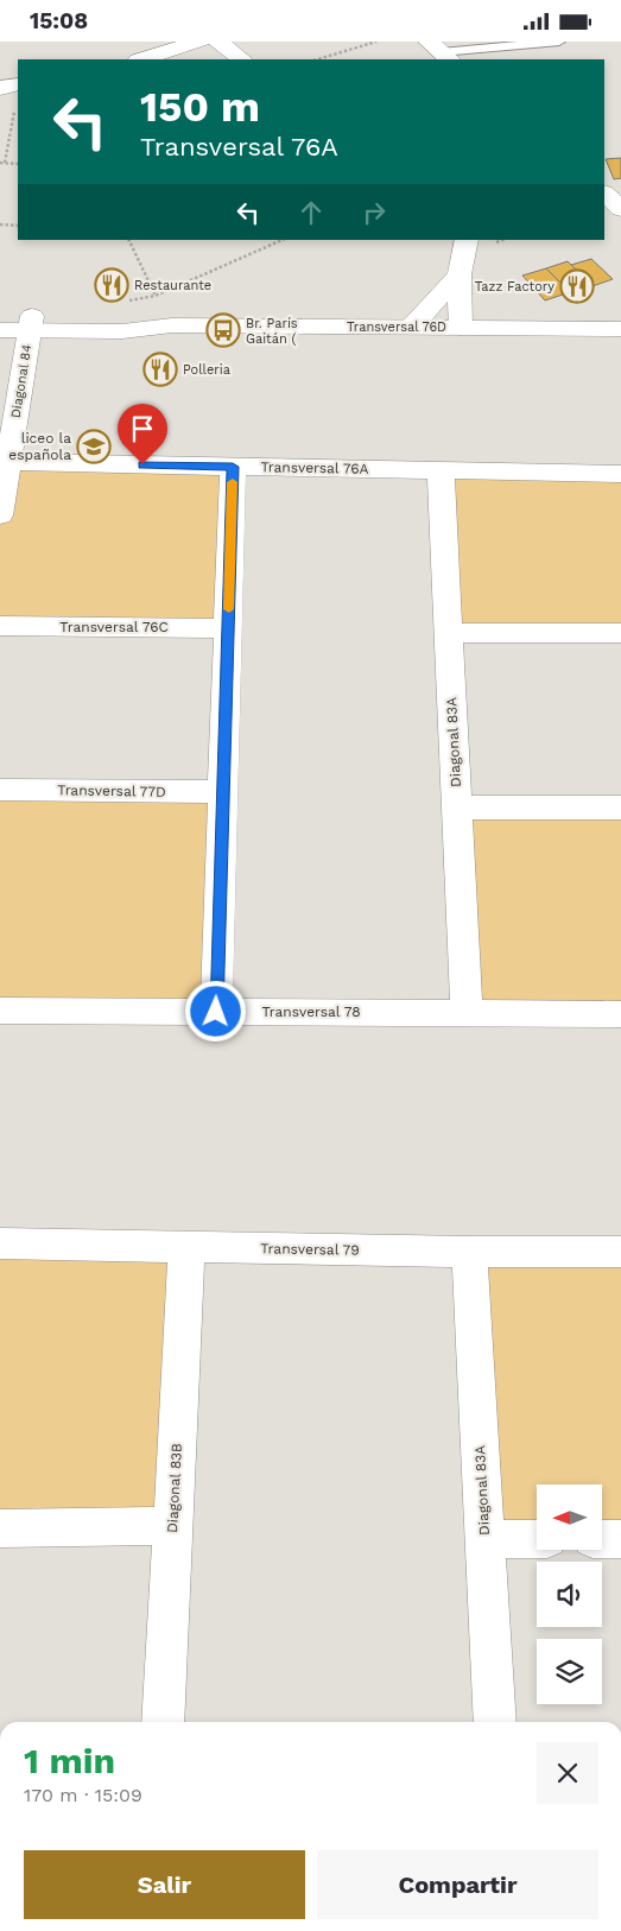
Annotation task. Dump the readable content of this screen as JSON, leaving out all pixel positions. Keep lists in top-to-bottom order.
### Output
{
  "streets": {
    "street": [
      "Transversal 76D",
      "Diagonal 84",
      "Transversal 76A",
      "Transversal 76C",
      "Diagonal 83A",
      "Transversal 77D",
      "Transversal 78",
      "Transversal 79",
      "Diagonal 83B"
    ]
  },
  "crossings": [
    ["Transversal 76D", "Diagonal 84"],
    ["Diagonal 84", "Transversal 76A"],
    ["Transversal 76A", "Diagonal 83A"],
    ["Diagonal 83A", "Transversal 78"],
    ["Diagonal 83A", "Transversal 79"],
    ["Transversal 79", "Diagonal 83B"]
  ],
  "places": {
    "restaurant": ["Restaurante", "Tazz Factory", "Polleria"],
    "bus stop": ["Br. París Gaitán ("],
    "school or university": ["liceo la española"]
  },
  "north": "left",
  "page": {
    "status": "15:08",
    "turn": ["150 m", "Transversal 76A"],
    "heading": ["1 min", "170 m · 15:09"],
    "buttons": ["Salir", "Compartir"]
  }
}
